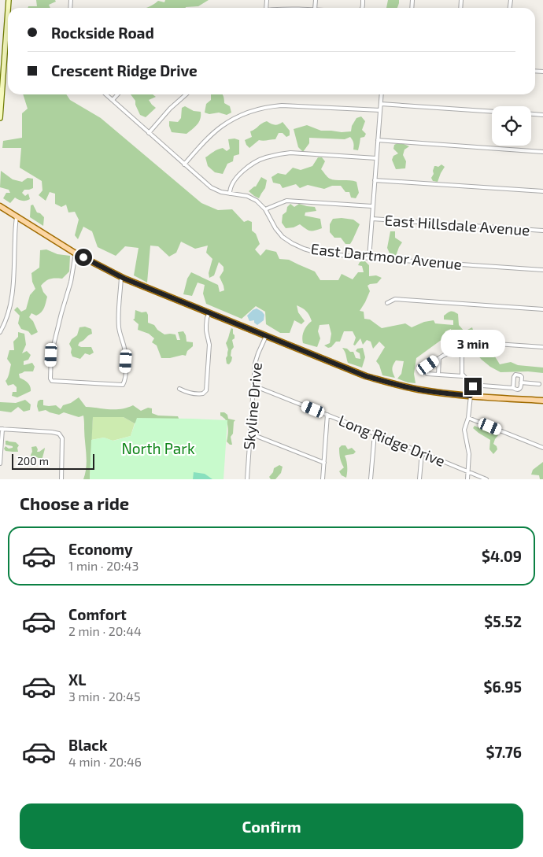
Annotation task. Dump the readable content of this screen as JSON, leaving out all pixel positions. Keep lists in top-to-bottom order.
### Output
{
  "streets": {
    "street": [
      "East Hillsdale Avenue",
      "East Dartmoor Avenue",
      "Skyline Drive",
      "Long Ridge Drive"
    ]
  },
  "crossings": [
    ["East Hillsdale Avenue", "East Dartmoor Avenue"],
    ["Skyline Drive", "Long Ridge Drive"]
  ],
  "parks": ["North Park"],
  "scale_bar": "200 m",
  "page": {
    "banner": ["Rockside Road", "Crescent Ridge Drive"],
    "bubble": "3 min",
    "scale": "200 m",
    "heading": "Choose a ride",
    "list": [
      {
        "name": "Economy",
        "note": "1 min · 20:43",
        "value": "$4.09"
      },
      {
        "name": "Comfort",
        "note": "2 min · 20:44",
        "value": "$5.52"
      },
      {
        "name": "XL",
        "note": "3 min · 20:45",
        "value": "$6.95"
      },
      {
        "name": "Black",
        "note": "4 min · 20:46",
        "value": "$7.76"
      }
    ],
    "buttons": "Confirm"
  }
}
